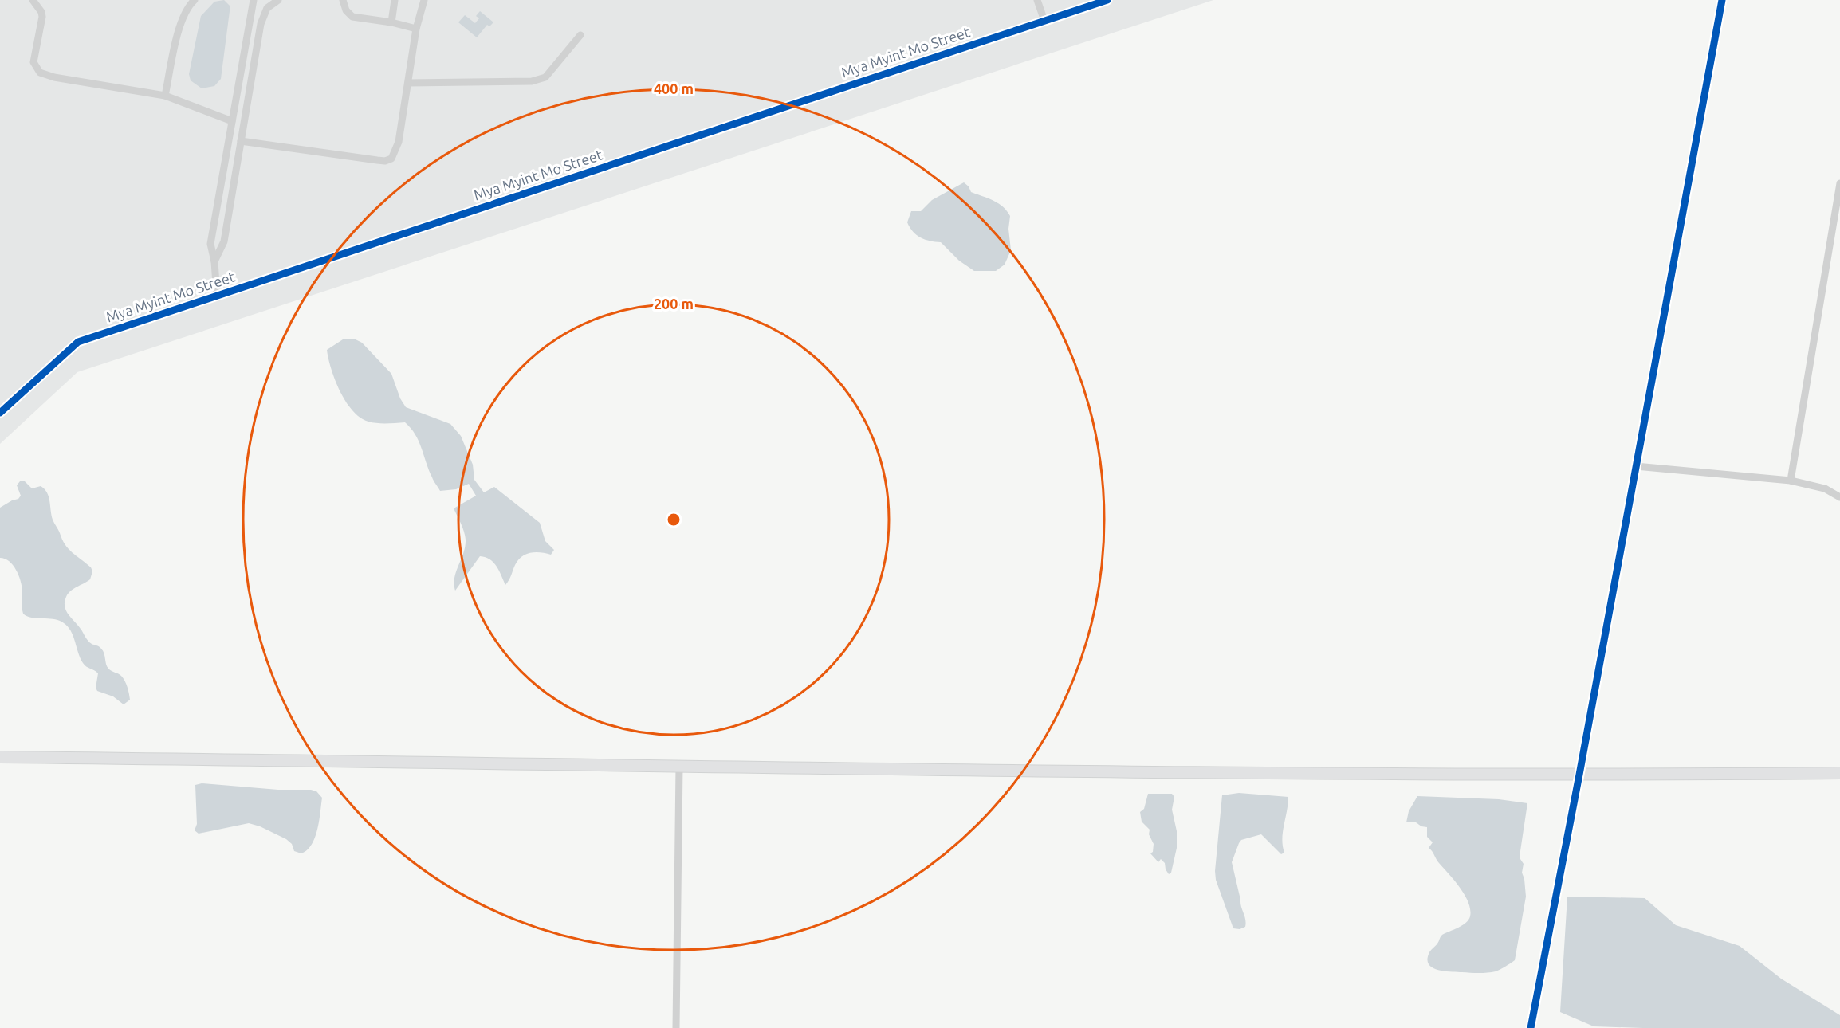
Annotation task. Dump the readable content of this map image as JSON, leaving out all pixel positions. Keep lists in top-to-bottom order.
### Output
{
  "streets": {
    "street": ["Mya Myint Mo Street"]
  },
  "rings": ["400 m", "200 m"]
}
